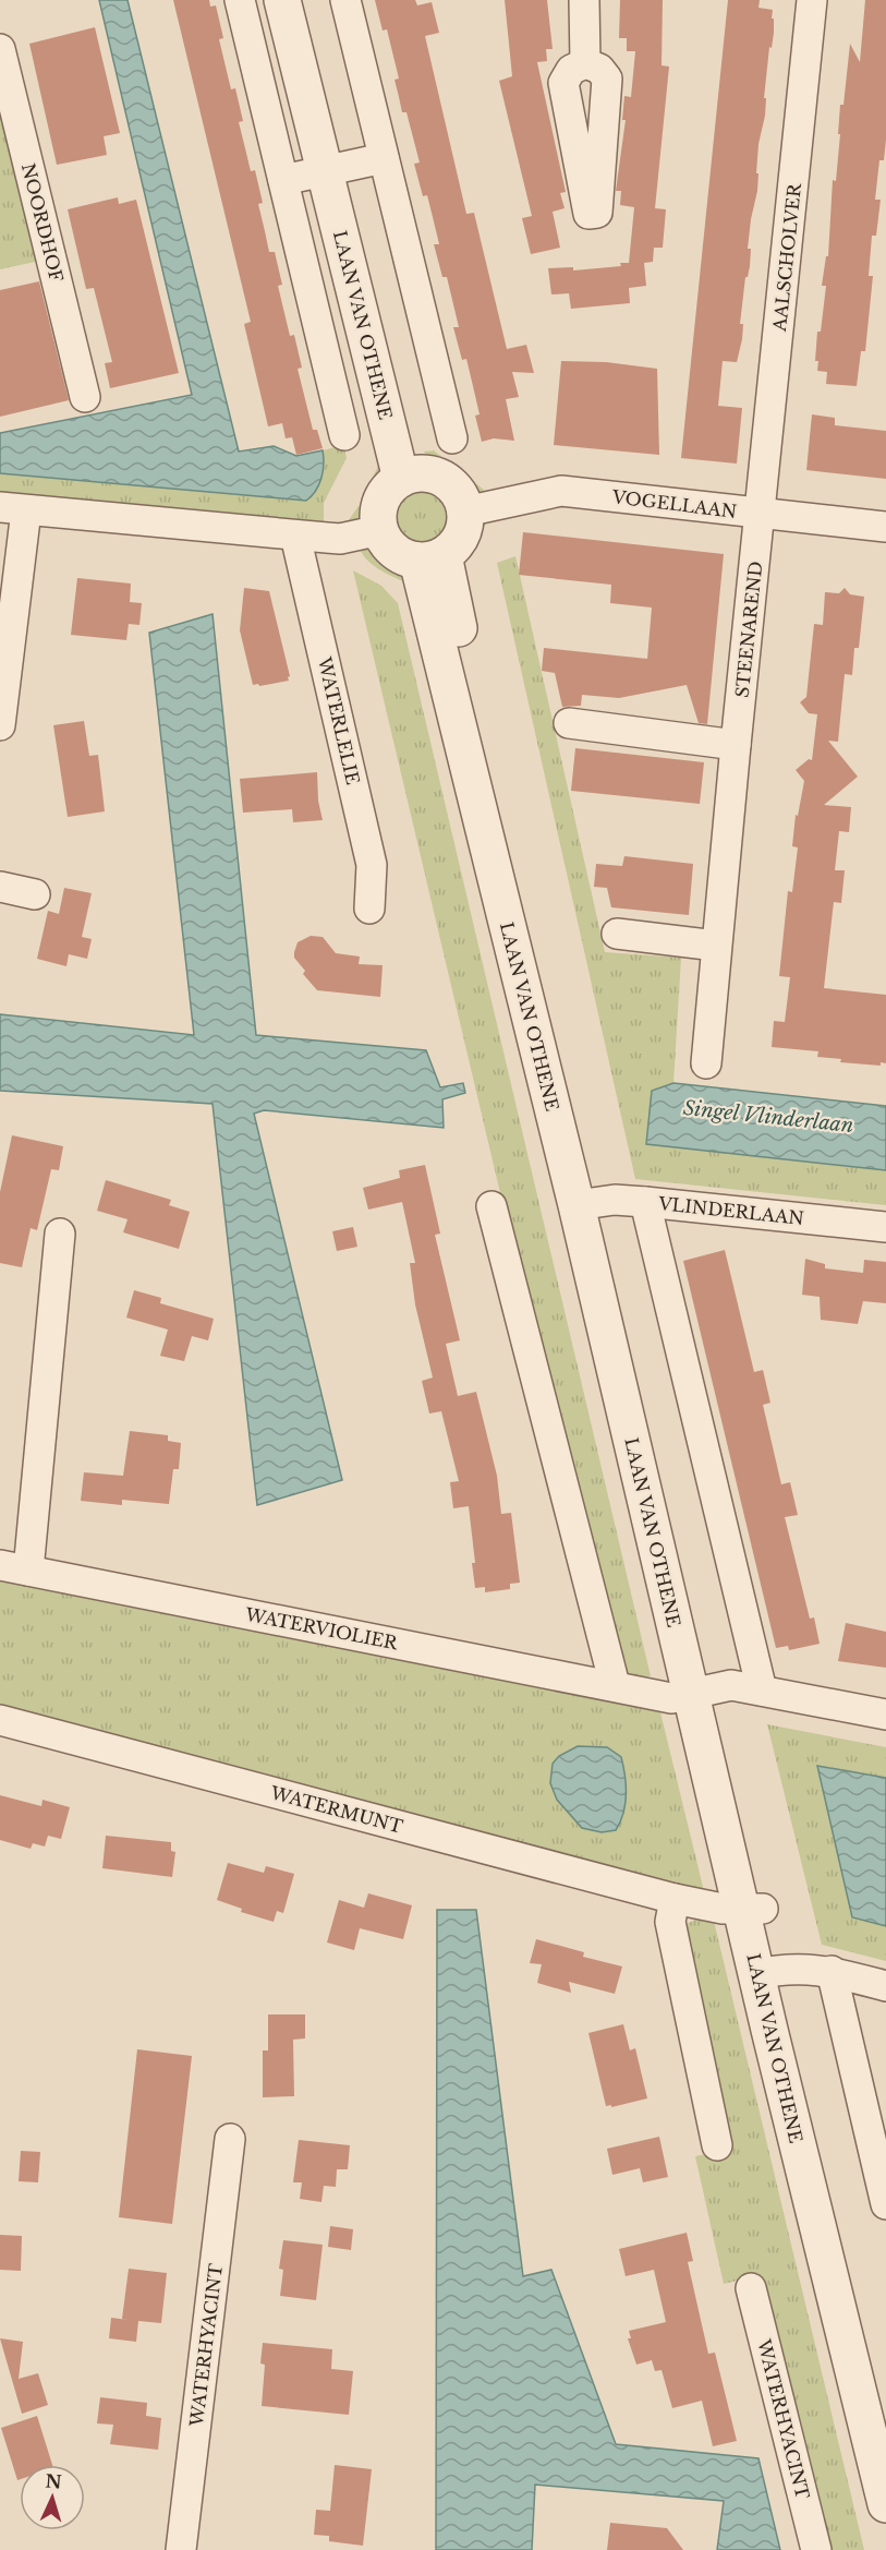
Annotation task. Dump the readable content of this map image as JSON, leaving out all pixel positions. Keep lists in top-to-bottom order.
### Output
{
  "streets": {
    "street": [
      "NOORDHOF",
      "AALSCHOLVER",
      "LAAN VAN OTHENE",
      "VOGELLAAN",
      "STEENAREND",
      "WATERLELIE",
      "VLINDERLAAN",
      "WATERVIOLIER",
      "WATERMUNT",
      "WATERHYACINT"
    ]
  },
  "crossings": [
    ["AALSCHOLVER", "VOGELLAAN"],
    ["AALSCHOLVER", "STEENAREND"],
    ["LAAN VAN OTHENE", "VOGELLAAN"],
    ["LAAN VAN OTHENE", "VLINDERLAAN"],
    ["LAAN VAN OTHENE", "WATERVIOLIER"],
    ["LAAN VAN OTHENE", "WATERMUNT"],
    ["VOGELLAAN", "STEENAREND"]
  ],
  "water": ["Singel Vlinderlaan"],
  "north": "top"
}
